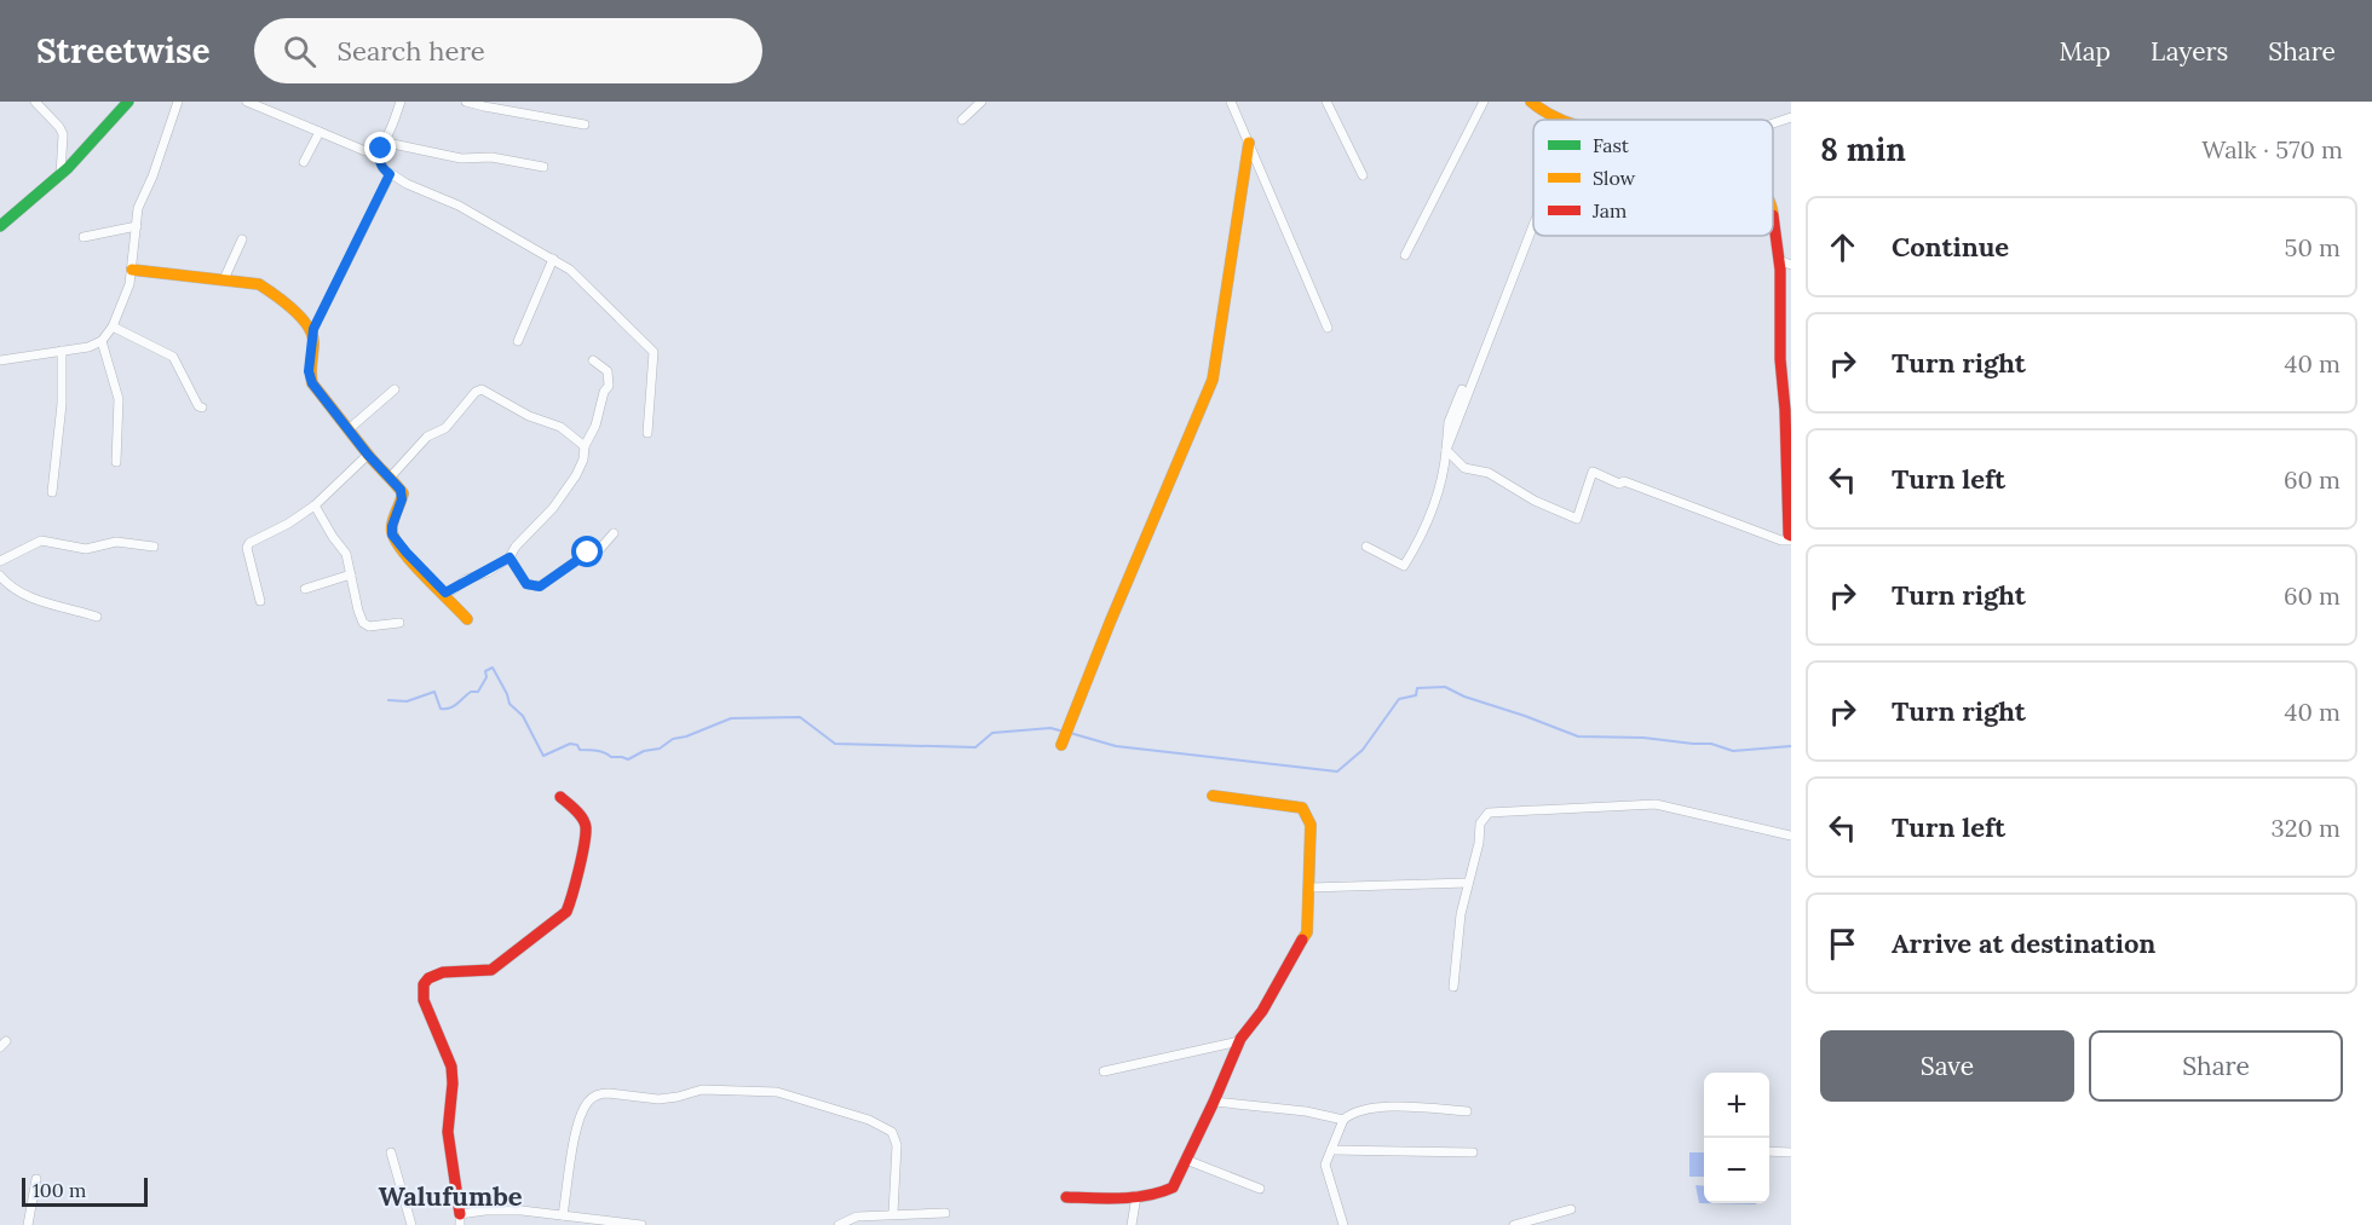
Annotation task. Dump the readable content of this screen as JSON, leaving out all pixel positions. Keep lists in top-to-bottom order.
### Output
{
  "districts": ["Walufumbe"],
  "legend": ["Fast", "Slow", "Jam"],
  "scale_bar": "100 m",
  "page": {
    "header": "Streetwise",
    "search": "Search here",
    "nav": ["Map", "Layers", "Share"],
    "heading": ["8 min", "Walk · 570 m"],
    "list": [
      ["Continue", "50 m"],
      ["Turn right", "40 m"],
      ["Turn left", "60 m"],
      ["Turn right", "60 m"],
      ["Turn right", "40 m"],
      ["Turn left", "320 m"],
      "Arrive at destination"
    ],
    "buttons": ["Save", "Share"],
    "map_buttons": ["+", "−"],
    "scale": "100 m"
  }
}
